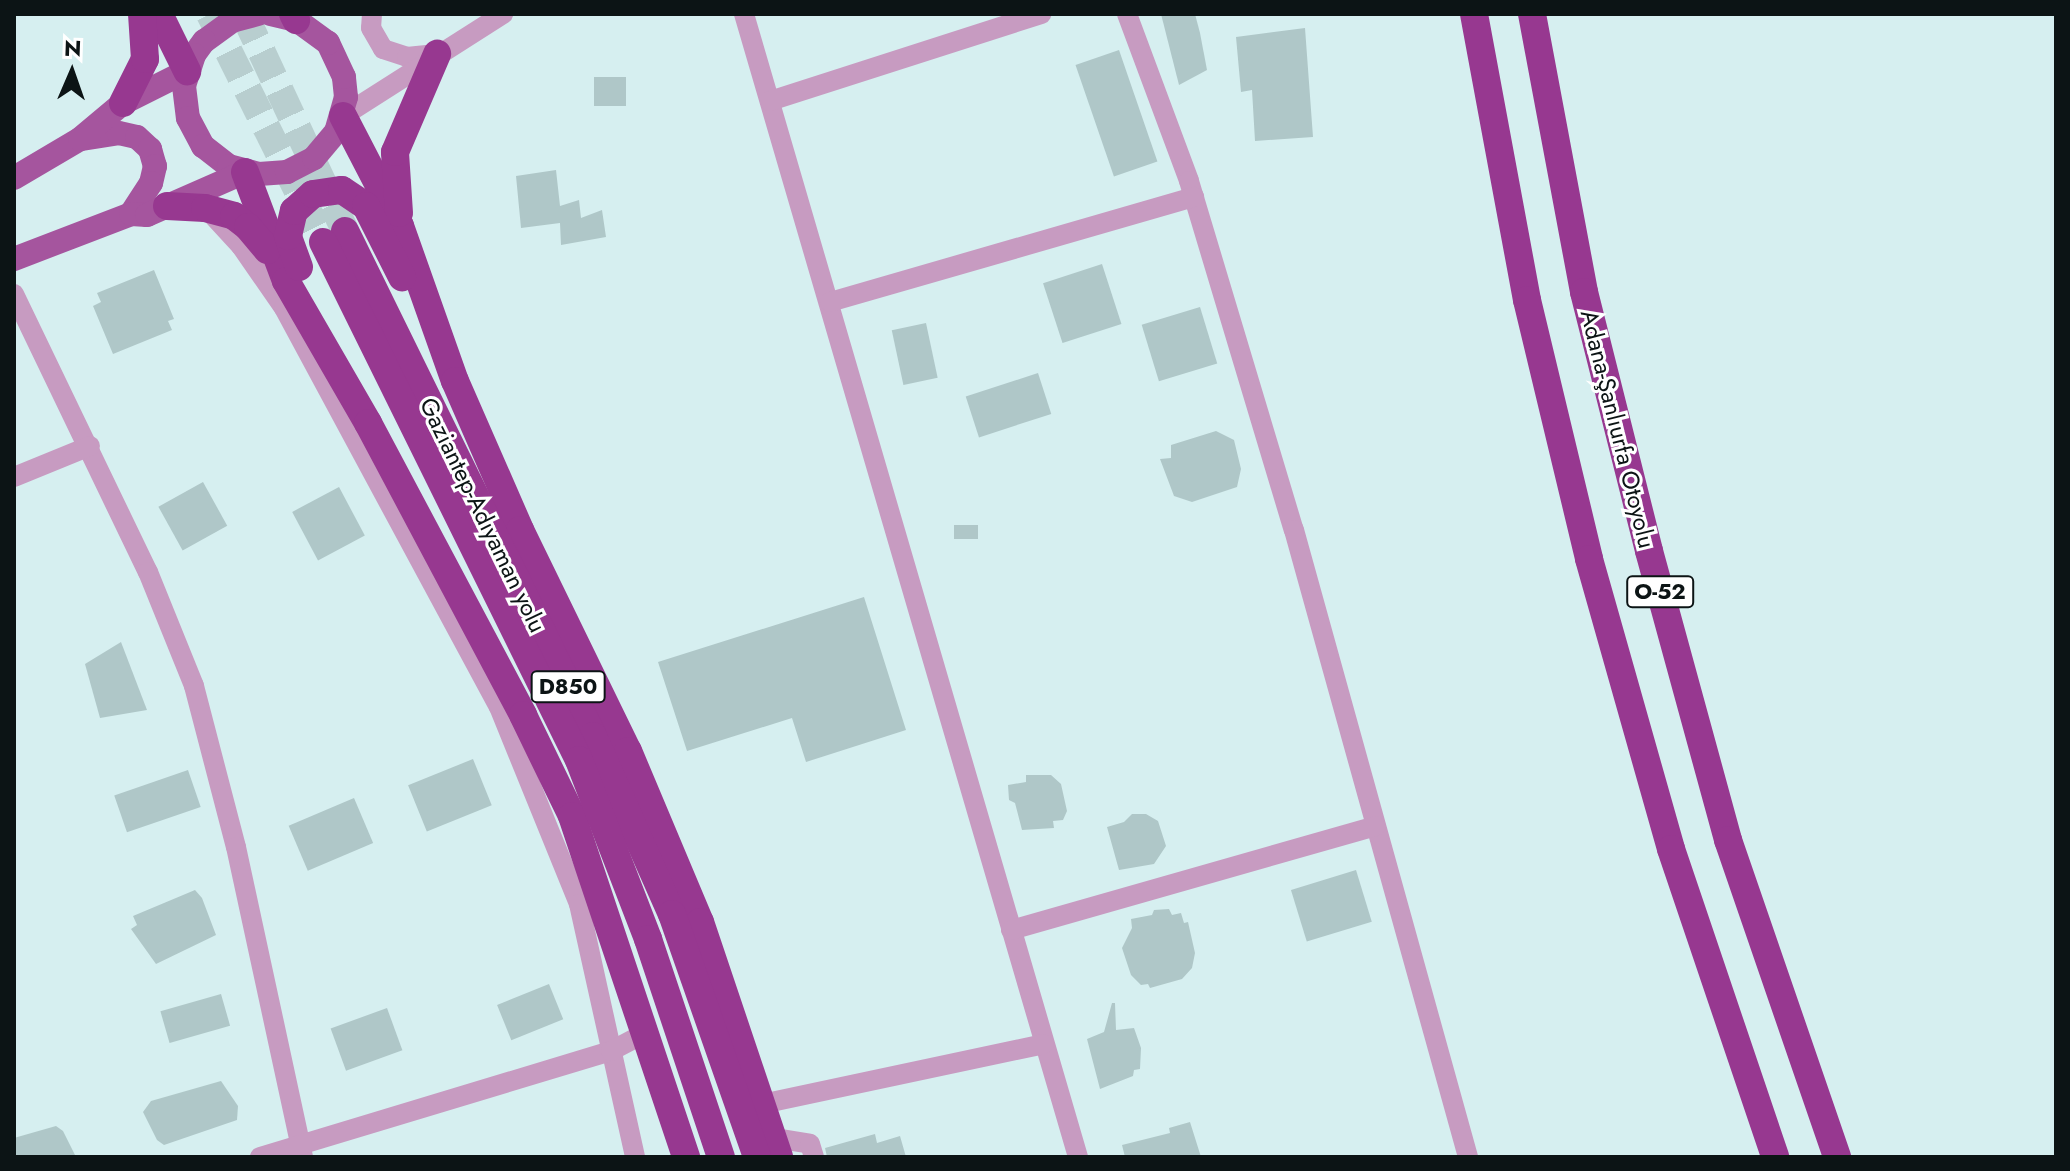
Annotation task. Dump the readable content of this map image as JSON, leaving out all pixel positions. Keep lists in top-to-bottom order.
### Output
{
  "streets": {
    "highway": [
      "Adana-Şanlıurfa Otoyolu",
      "Gaziantep-Adıyaman yolu",
      "O-52",
      "D850"
    ]
  },
  "north": "top"
}
